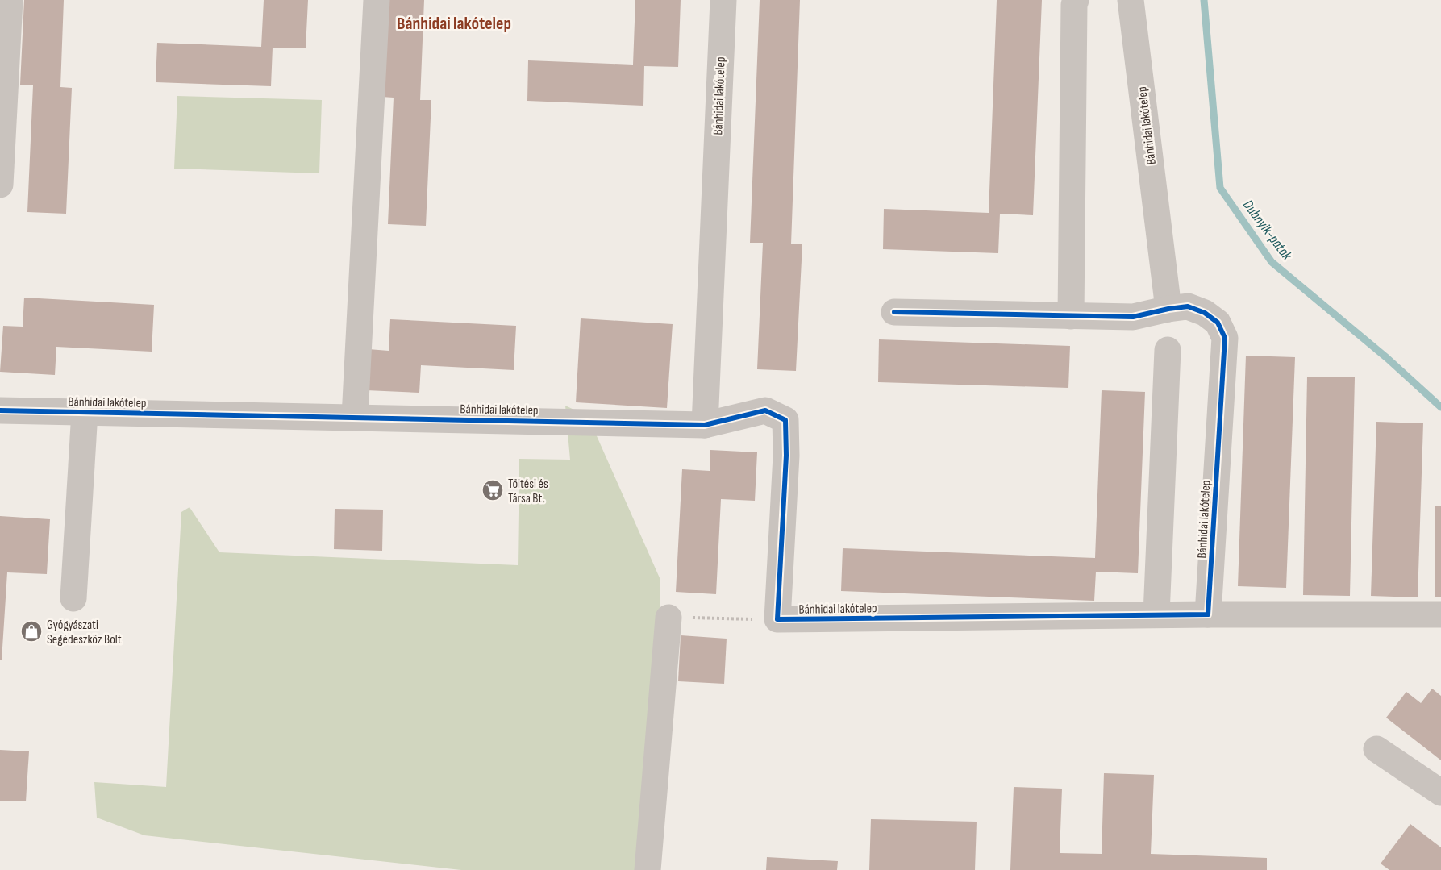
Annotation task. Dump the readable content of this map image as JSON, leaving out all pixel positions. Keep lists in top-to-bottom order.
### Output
{
  "streets": {
    "street": ["Bánhidai lakótelep"]
  },
  "districts": ["Bánhidai lakótelep"],
  "water": ["Dubnyik-patak"],
  "places": {
    "supermarket": ["Töltési és Társa Bt."],
    "shop": ["Gyógyászati Segédeszköz Bolt"]
  }
}
